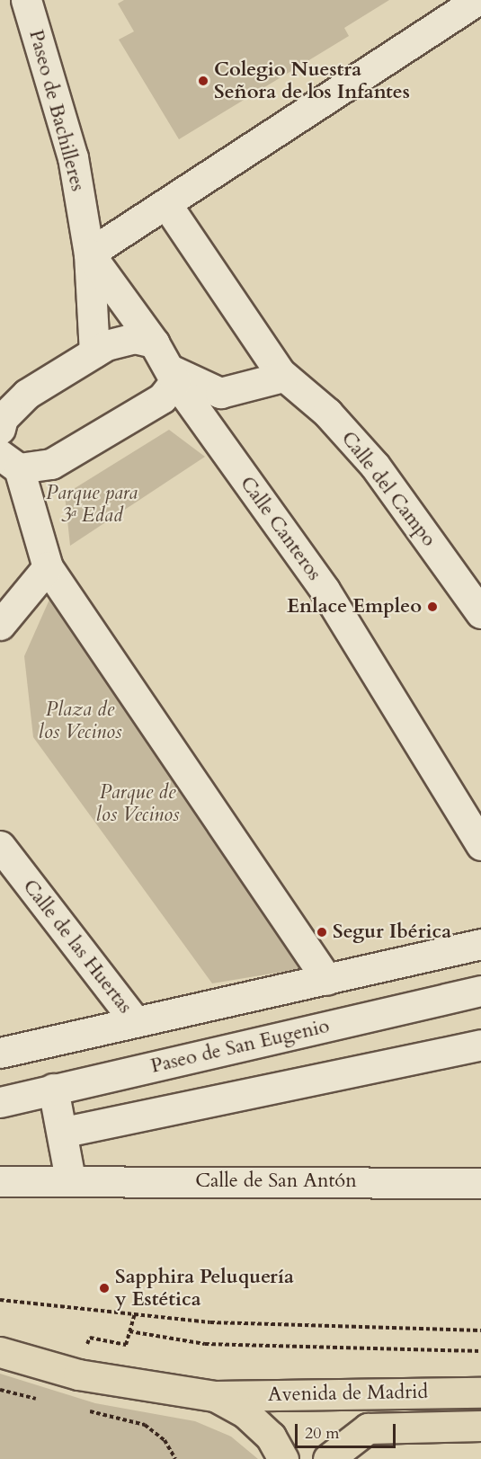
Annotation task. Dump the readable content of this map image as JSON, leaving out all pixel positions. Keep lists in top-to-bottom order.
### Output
{
  "streets": {
    "main road": ["Avenida de Madrid"],
    "street": [
      "Paseo de Bachilleres",
      "Calle del Campo",
      "Calle Canteros",
      "Calle de las Huertas",
      "Paseo de San Eugenio",
      "Calle de San Antón"
    ]
  },
  "parks": ["Parque para 3ª Edad", "Plaza de los Vecinos", "Parque de los Vecinos"],
  "places": [
    "Colegio Nuestra Señora de los Infantes",
    "Enlace Empleo",
    "Segur Ibérica",
    "Sapphira Peluquería y Estética"
  ],
  "scale_bar": "20 m"
}
